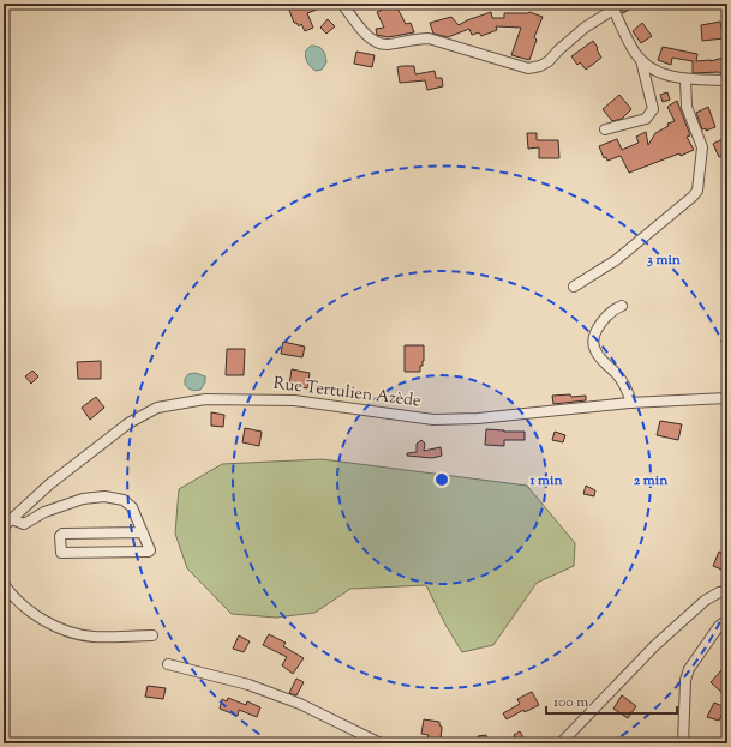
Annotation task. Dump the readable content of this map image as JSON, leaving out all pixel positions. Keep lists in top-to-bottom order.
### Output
{
  "streets": {
    "street": ["Rue Tertulien Azède"]
  },
  "scale_bar": "100 m",
  "rings": ["3 min", "1 min", "2 min"]
}
